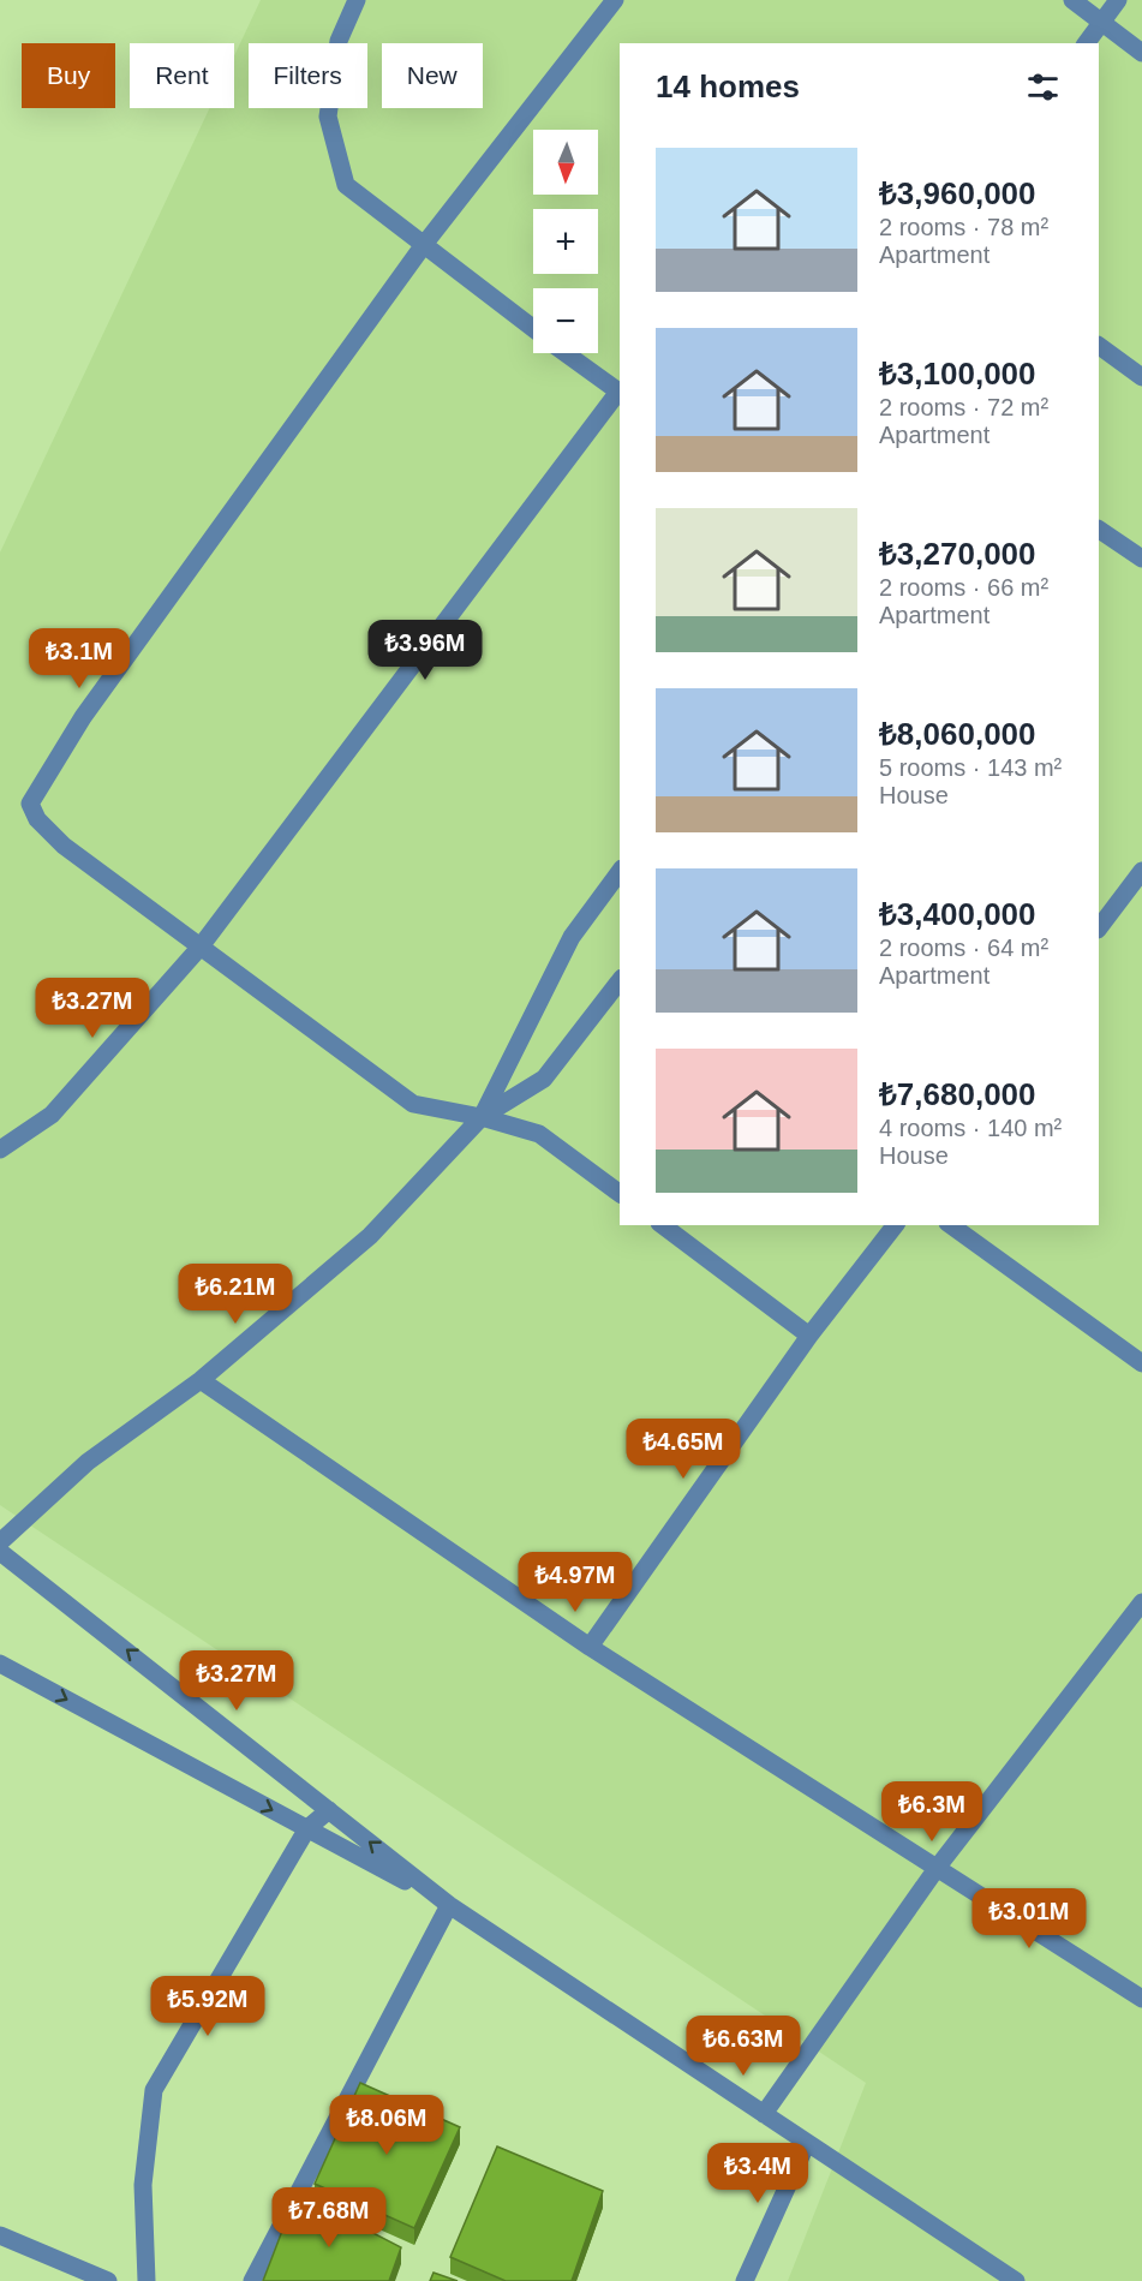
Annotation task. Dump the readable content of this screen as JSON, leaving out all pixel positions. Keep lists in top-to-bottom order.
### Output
{
  "north": "bottom",
  "page": {
    "chip": [
      "Buy",
      "Rent",
      "Filters",
      "New"
    ],
    "heading": "14 homes",
    "map_buttons": ["+", "−"],
    "list": [
      {
        "name": "₺3,960,000",
        "note": "2 rooms · 78 m² · Apartment"
      },
      {
        "name": "₺3,100,000",
        "note": "2 rooms · 72 m² · Apartment"
      },
      {
        "name": "₺3,270,000",
        "note": "2 rooms · 66 m² · Apartment"
      },
      {
        "name": "₺8,060,000",
        "note": "5 rooms · 143 m² · House"
      },
      {
        "name": "₺3,400,000",
        "note": "2 rooms · 64 m² · Apartment"
      },
      {
        "name": "₺7,680,000",
        "note": "4 rooms · 140 m² · House"
      }
    ],
    "price": [
      "₺3.96M",
      "₺3.1M",
      "₺3.27M",
      "₺6.21M",
      "₺4.65M",
      "₺4.97M",
      "₺3.27M",
      "₺6.3M",
      "₺3.01M",
      "₺5.92M",
      "₺6.63M",
      "₺8.06M",
      "₺3.4M",
      "₺7.68M"
    ]
  }
}
